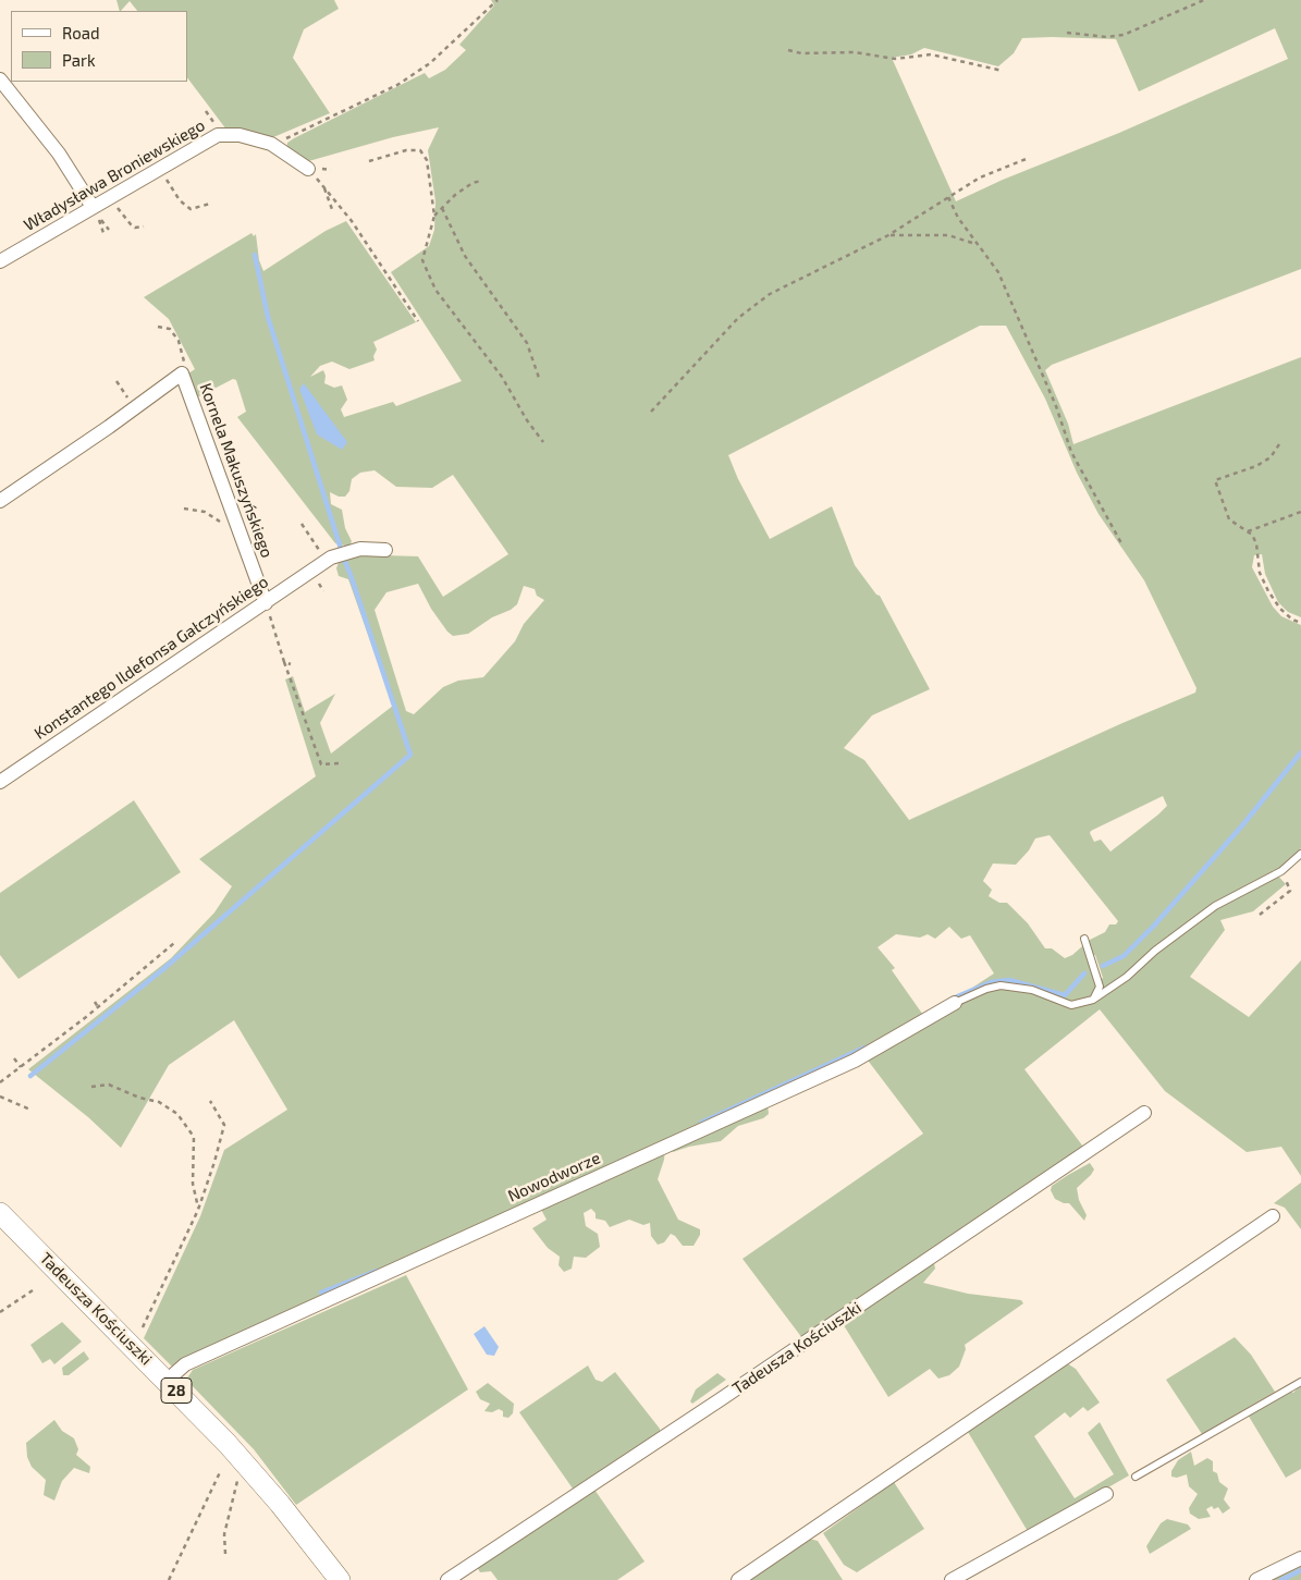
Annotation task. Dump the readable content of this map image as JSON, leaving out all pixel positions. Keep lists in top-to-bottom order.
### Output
{
  "streets": {
    "main road": ["Tadeusza Kościuszki", "28"],
    "street": [
      "Władysława Broniewskiego",
      "Kornela Makuszyńskiego",
      "Konstantego Ildefonsa Gałczyńskiego",
      "Nowodworze"
    ]
  },
  "crossings": [
    ["Kornela Makuszyńskiego", "Konstantego Ildefonsa Gałczyńskiego"],
    ["Nowodworze", "Tadeusza Kościuszki"]
  ],
  "legend": ["Road", "Park"]
}
